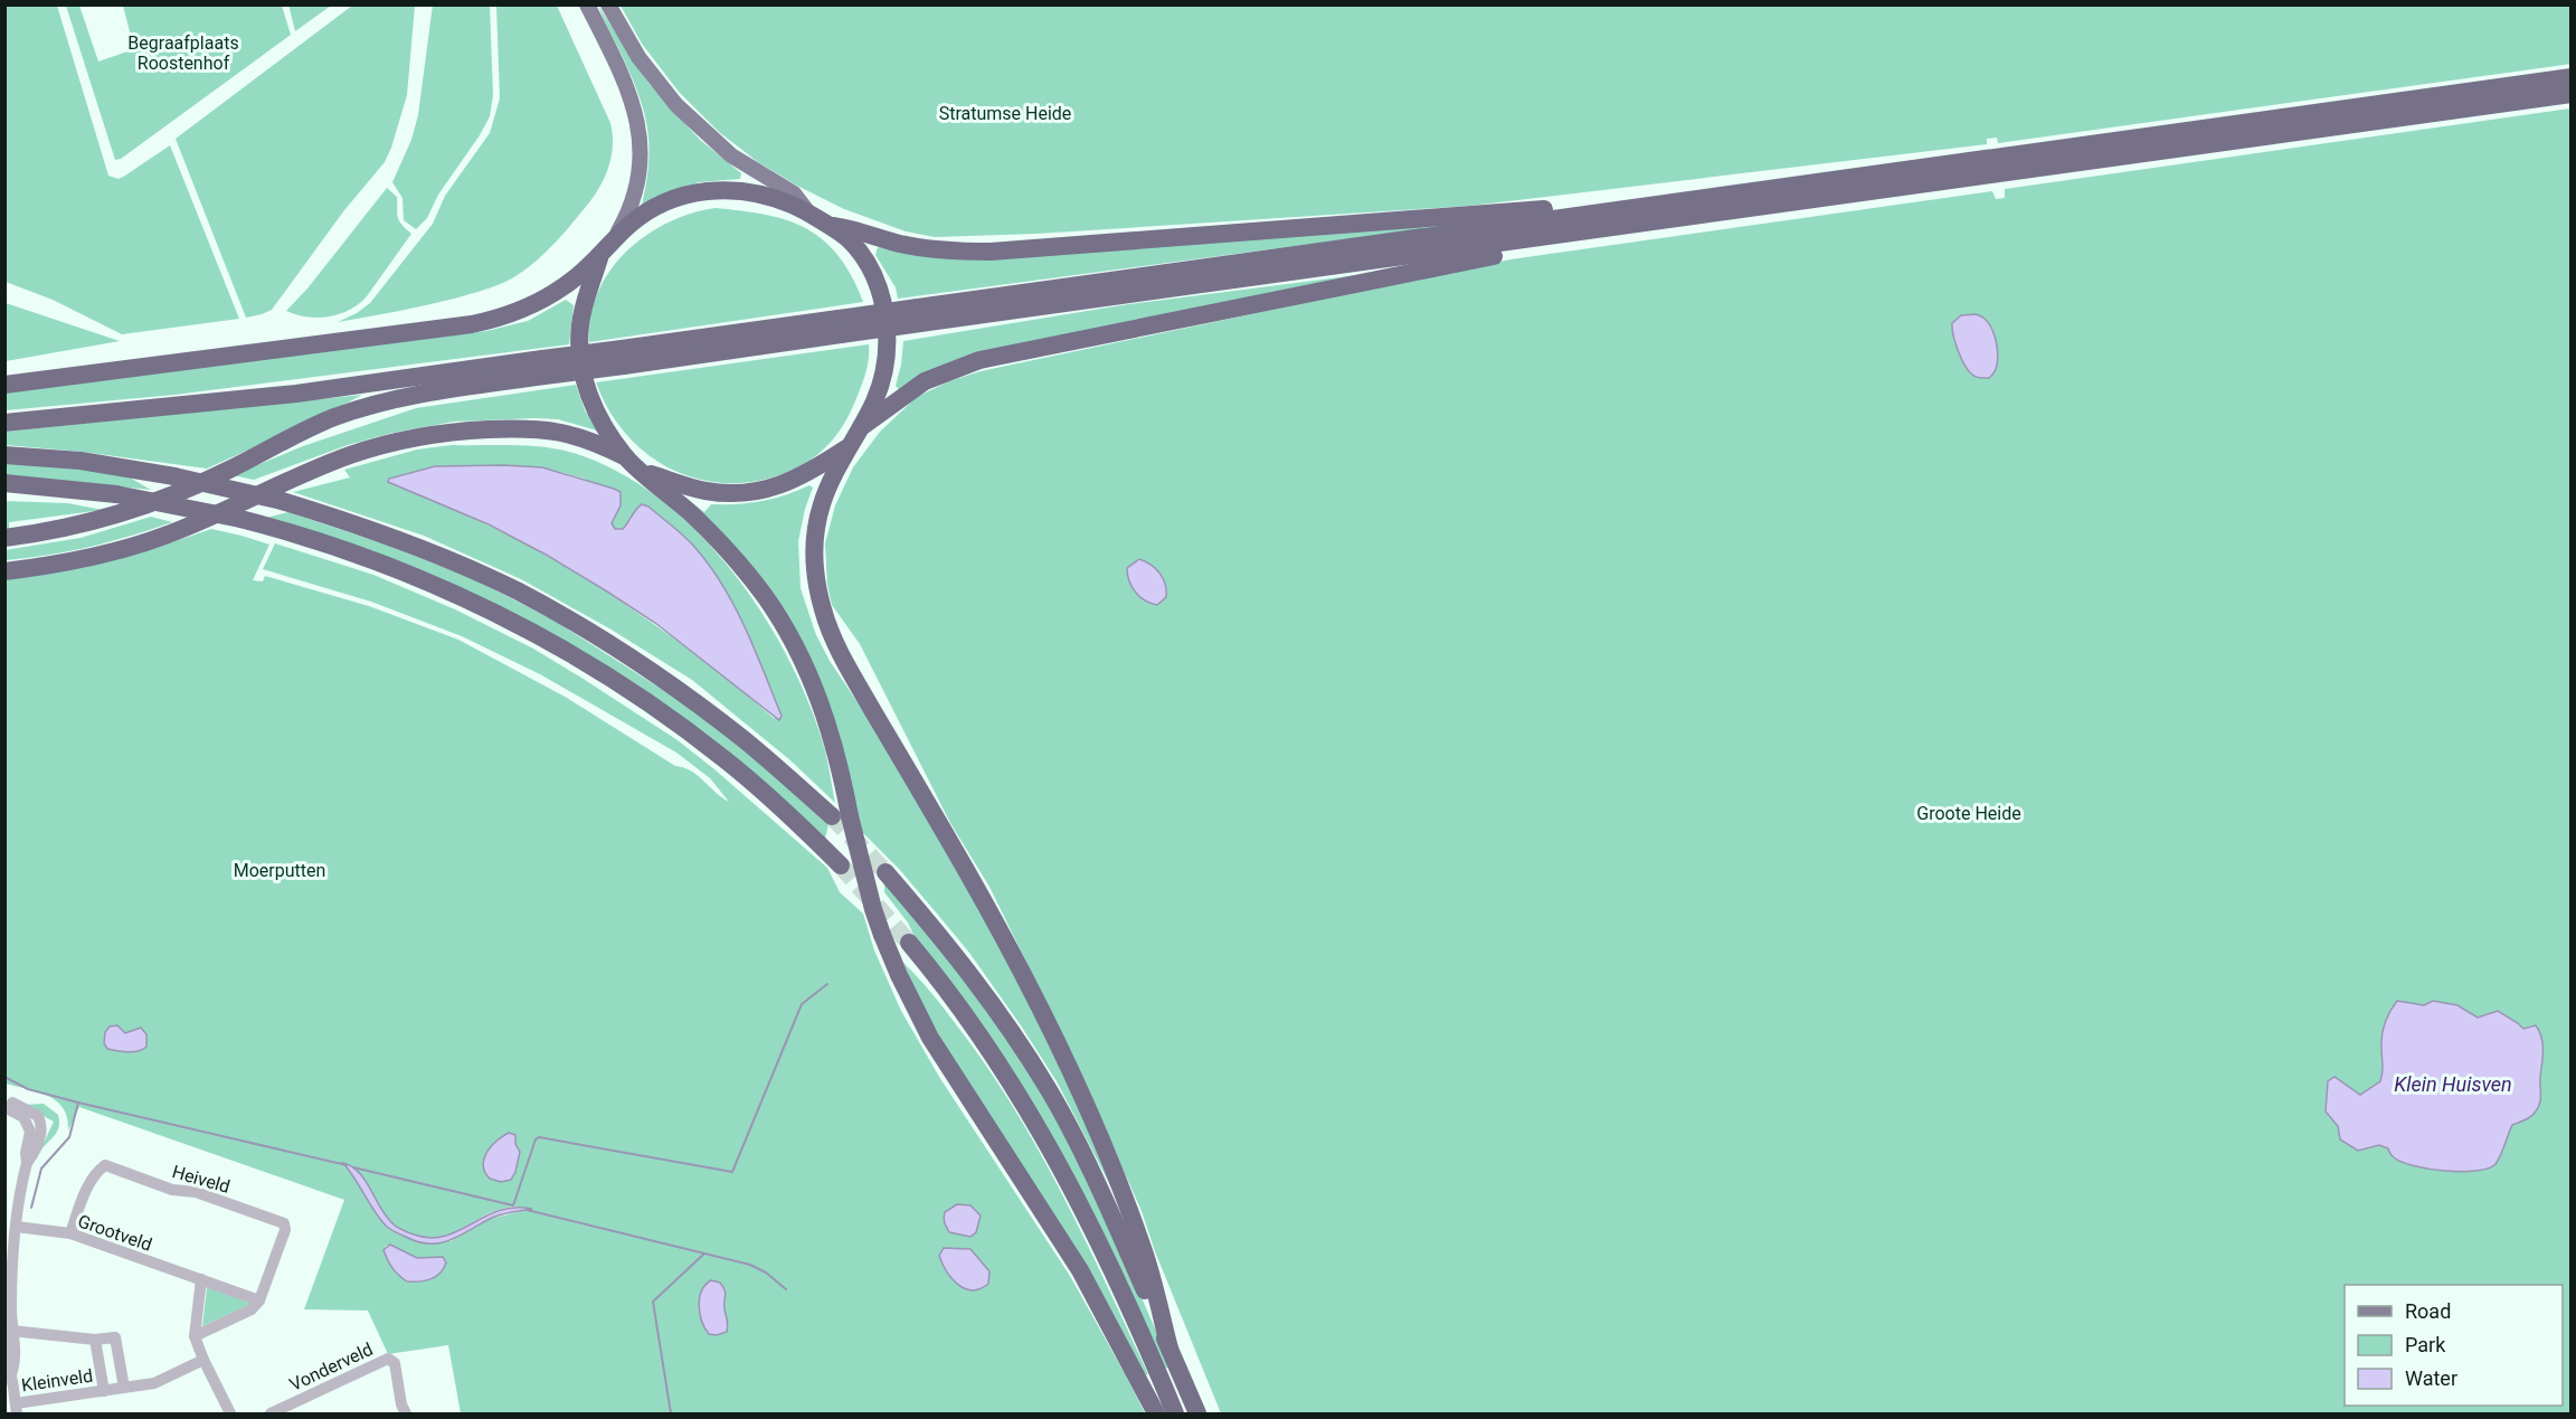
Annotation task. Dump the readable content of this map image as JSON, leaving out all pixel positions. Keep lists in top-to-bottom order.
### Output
{
  "streets": {
    "street": [
      "Heiveld",
      "Grootveld",
      "Vonderveld",
      "Kleinveld"
    ]
  },
  "crossings": [
    ["Heiveld", "Grootveld"]
  ],
  "water": ["Klein Huisven"],
  "parks": [
    "Begraafplaats Roostenhof",
    "Stratumse Heide",
    "Groote Heide",
    "Moerputten"
  ],
  "legend": ["Road", "Park", "Water"]
}
